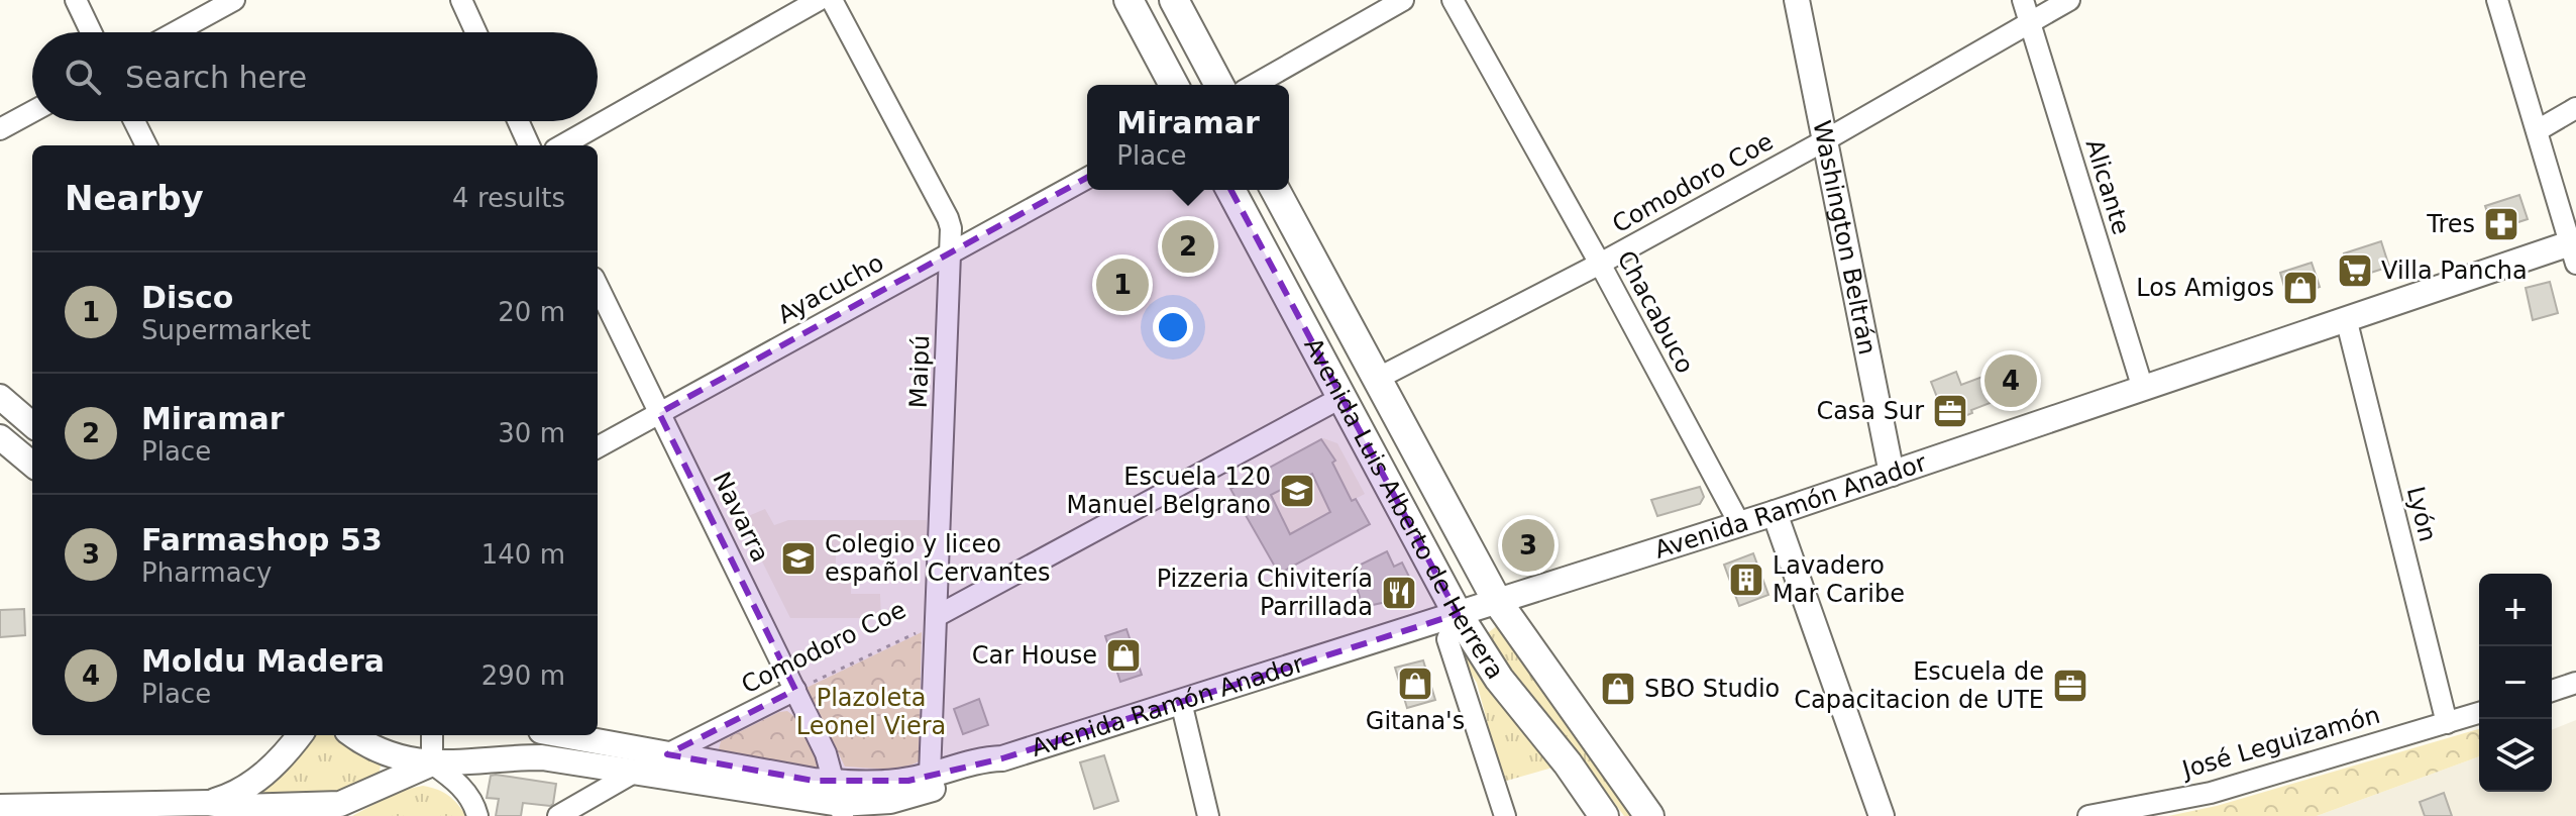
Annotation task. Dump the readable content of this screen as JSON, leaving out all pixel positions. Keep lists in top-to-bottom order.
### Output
{
  "streets": {
    "main road": ["Avenida Luis Alberto de Herrera"],
    "street": [
      "Comodoro Coe",
      "Alicante",
      "Washington Beltrán",
      "Ayacucho",
      "Chacabuco",
      "Maipú",
      "Avenida Ramón Anador",
      "Lyón",
      "Navarra",
      "José Leguizamón"
    ]
  },
  "crossings": [
    ["Comodoro Coe", "Alicante"],
    ["Comodoro Coe", "Washington Beltrán"],
    ["Comodoro Coe", "Chacabuco"],
    ["Comodoro Coe", "Maipú"],
    ["Comodoro Coe", "Avenida Ramón Anador"],
    ["Comodoro Coe", "Avenida Luis Alberto de Herrera"],
    ["Comodoro Coe", "Navarra"],
    ["Alicante", "Avenida Ramón Anador"],
    ["Washington Beltrán", "Avenida Ramón Anador"],
    ["Ayacucho", "Maipú"],
    ["Ayacucho", "Navarra"],
    ["Chacabuco", "Avenida Ramón Anador"],
    ["Maipú", "Avenida Ramón Anador"],
    ["Avenida Ramón Anador", "Avenida Luis Alberto de Herrera"],
    ["Avenida Ramón Anador", "Lyón"],
    ["Avenida Ramón Anador", "Navarra"],
    ["Lyón", "José Leguizamón"]
  ],
  "parks": ["Plazoleta Leonel Viera"],
  "places": {
    "pharmacy": ["Tres"],
    "supermarket": ["Villa Pancha"],
    "shop": [
      "Los Amigos",
      "Car House",
      "Gitana's",
      "SBO Studio"
    ],
    "office": ["Casa Sur", "Escuela de Capacitacion de UTE"],
    "school or university": ["Escuela 120 Manuel Belgrano", "Colegio y liceo español Cervantes"],
    "building": ["Lavadero Mar Caribe"],
    "restaurant": ["Pizzeria Chivitería Parrillada"]
  },
  "page": {
    "search": "Search here",
    "popup": ["Miramar", "Place"],
    "heading": ["Nearby", "4 results"],
    "pins": [
      "2",
      "1",
      "4",
      "3"
    ],
    "list": [
      {
        "mark": "1",
        "name": "Disco",
        "note": "Supermarket",
        "value": "20 m"
      },
      {
        "mark": "2",
        "name": "Miramar",
        "note": "Place",
        "value": "30 m"
      },
      {
        "mark": "3",
        "name": "Farmashop 53",
        "note": "Pharmacy",
        "value": "140 m"
      },
      {
        "mark": "4",
        "name": "Moldu Madera",
        "note": "Place",
        "value": "290 m"
      }
    ],
    "map_buttons": ["+", "−"]
  }
}
